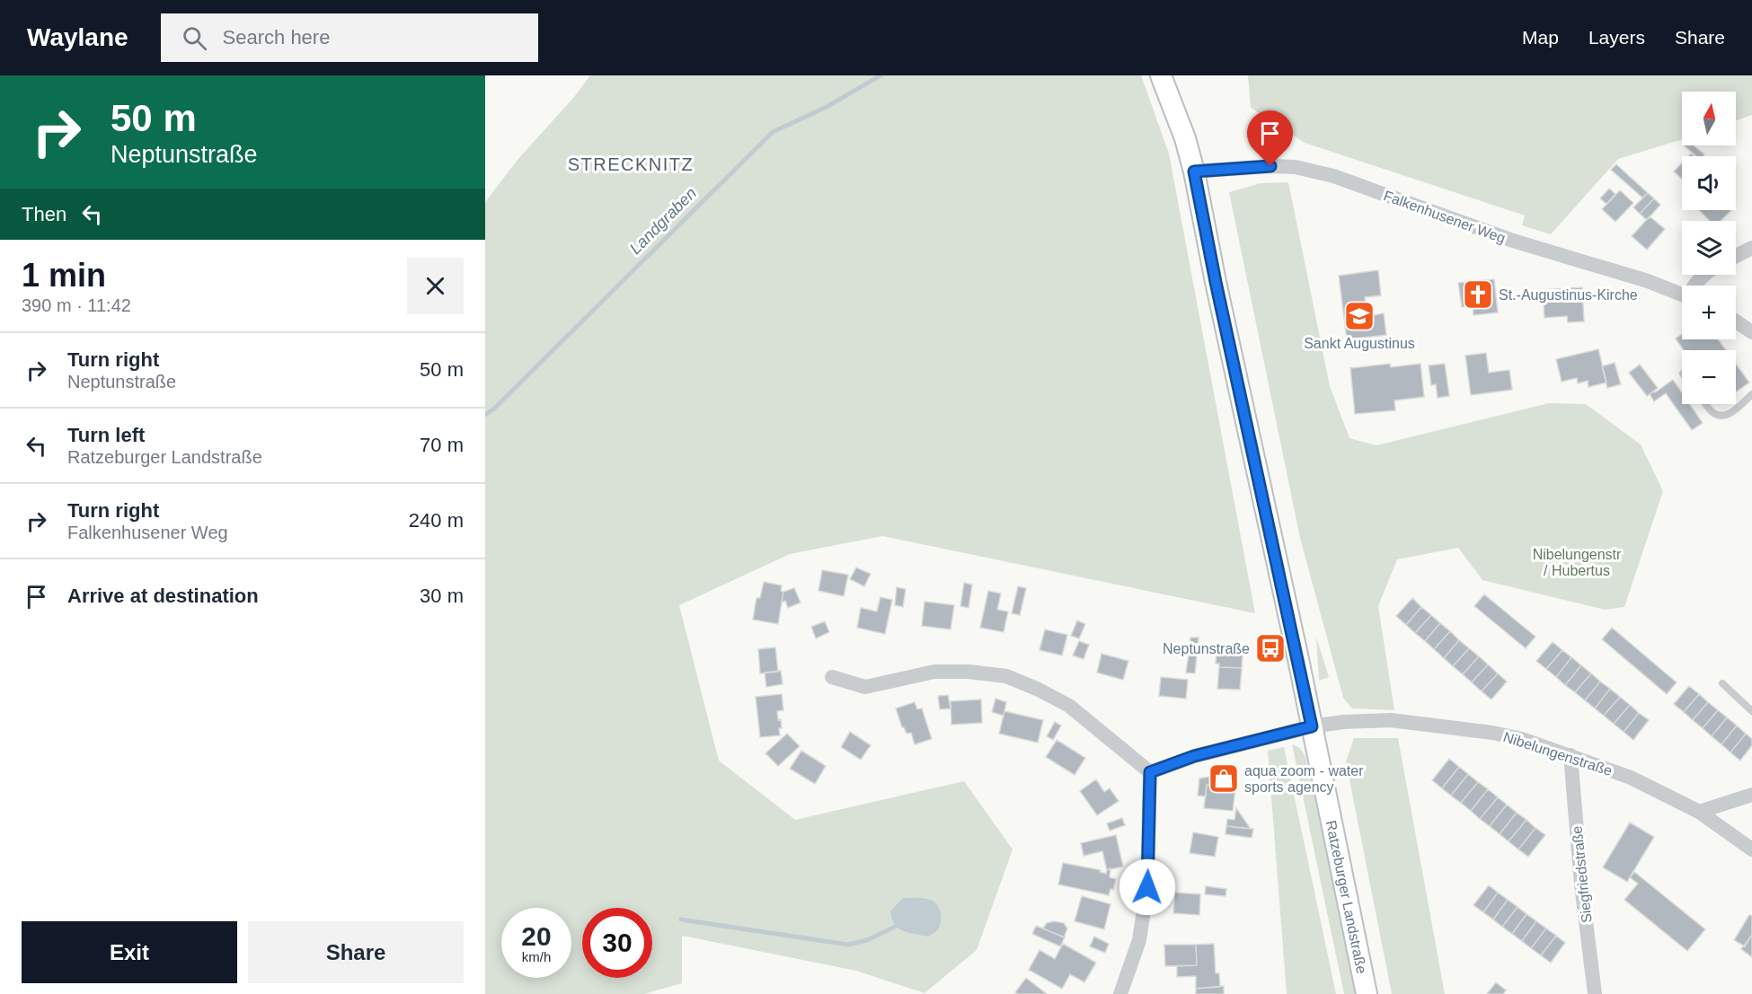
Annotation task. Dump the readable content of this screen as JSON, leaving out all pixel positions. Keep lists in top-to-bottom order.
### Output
{
  "streets": {
    "main road": ["Ratzeburger Landstraße"],
    "street": ["Falkenhusener Weg", "Nibelungenstraße", "Siegfriedstraße"]
  },
  "crossings": [
    ["Falkenhusener Weg", "Ratzeburger Landstraße"],
    ["Nibelungenstraße", "Siegfriedstraße"],
    ["Nibelungenstraße", "Ratzeburger Landstraße"]
  ],
  "districts": ["STRECKNITZ"],
  "water": ["Landgraben"],
  "parks": ["Nibelungenstr / Hubertus"],
  "places": {
    "church": ["St.-Augustinus-Kirche"],
    "school or university": ["Sankt Augustinus"],
    "bus stop": ["Neptunstraße"],
    "shop": ["aqua zoom - water sports agency"]
  },
  "north": "top",
  "page": {
    "header": "Waylane",
    "search": "Search here",
    "nav": ["Map", "Layers", "Share"],
    "turn": ["50 m", "Neptunstraße"],
    "map_buttons": ["+", "−"],
    "then": "Then",
    "heading": ["1 min", "390 m · 11:42"],
    "list": [
      {
        "name": "Turn right",
        "note": "Neptunstraße",
        "value": "50 m"
      },
      {
        "name": "Turn left",
        "note": "Ratzeburger Landstraße",
        "value": "70 m"
      },
      {
        "name": "Turn right",
        "note": "Falkenhusener Weg",
        "value": "240 m"
      },
      {
        "name": "Arrive at destination",
        "value": "30 m"
      }
    ],
    "speed": "20 km/h",
    "limit": "30",
    "buttons": ["Exit", "Share"]
  }
}
